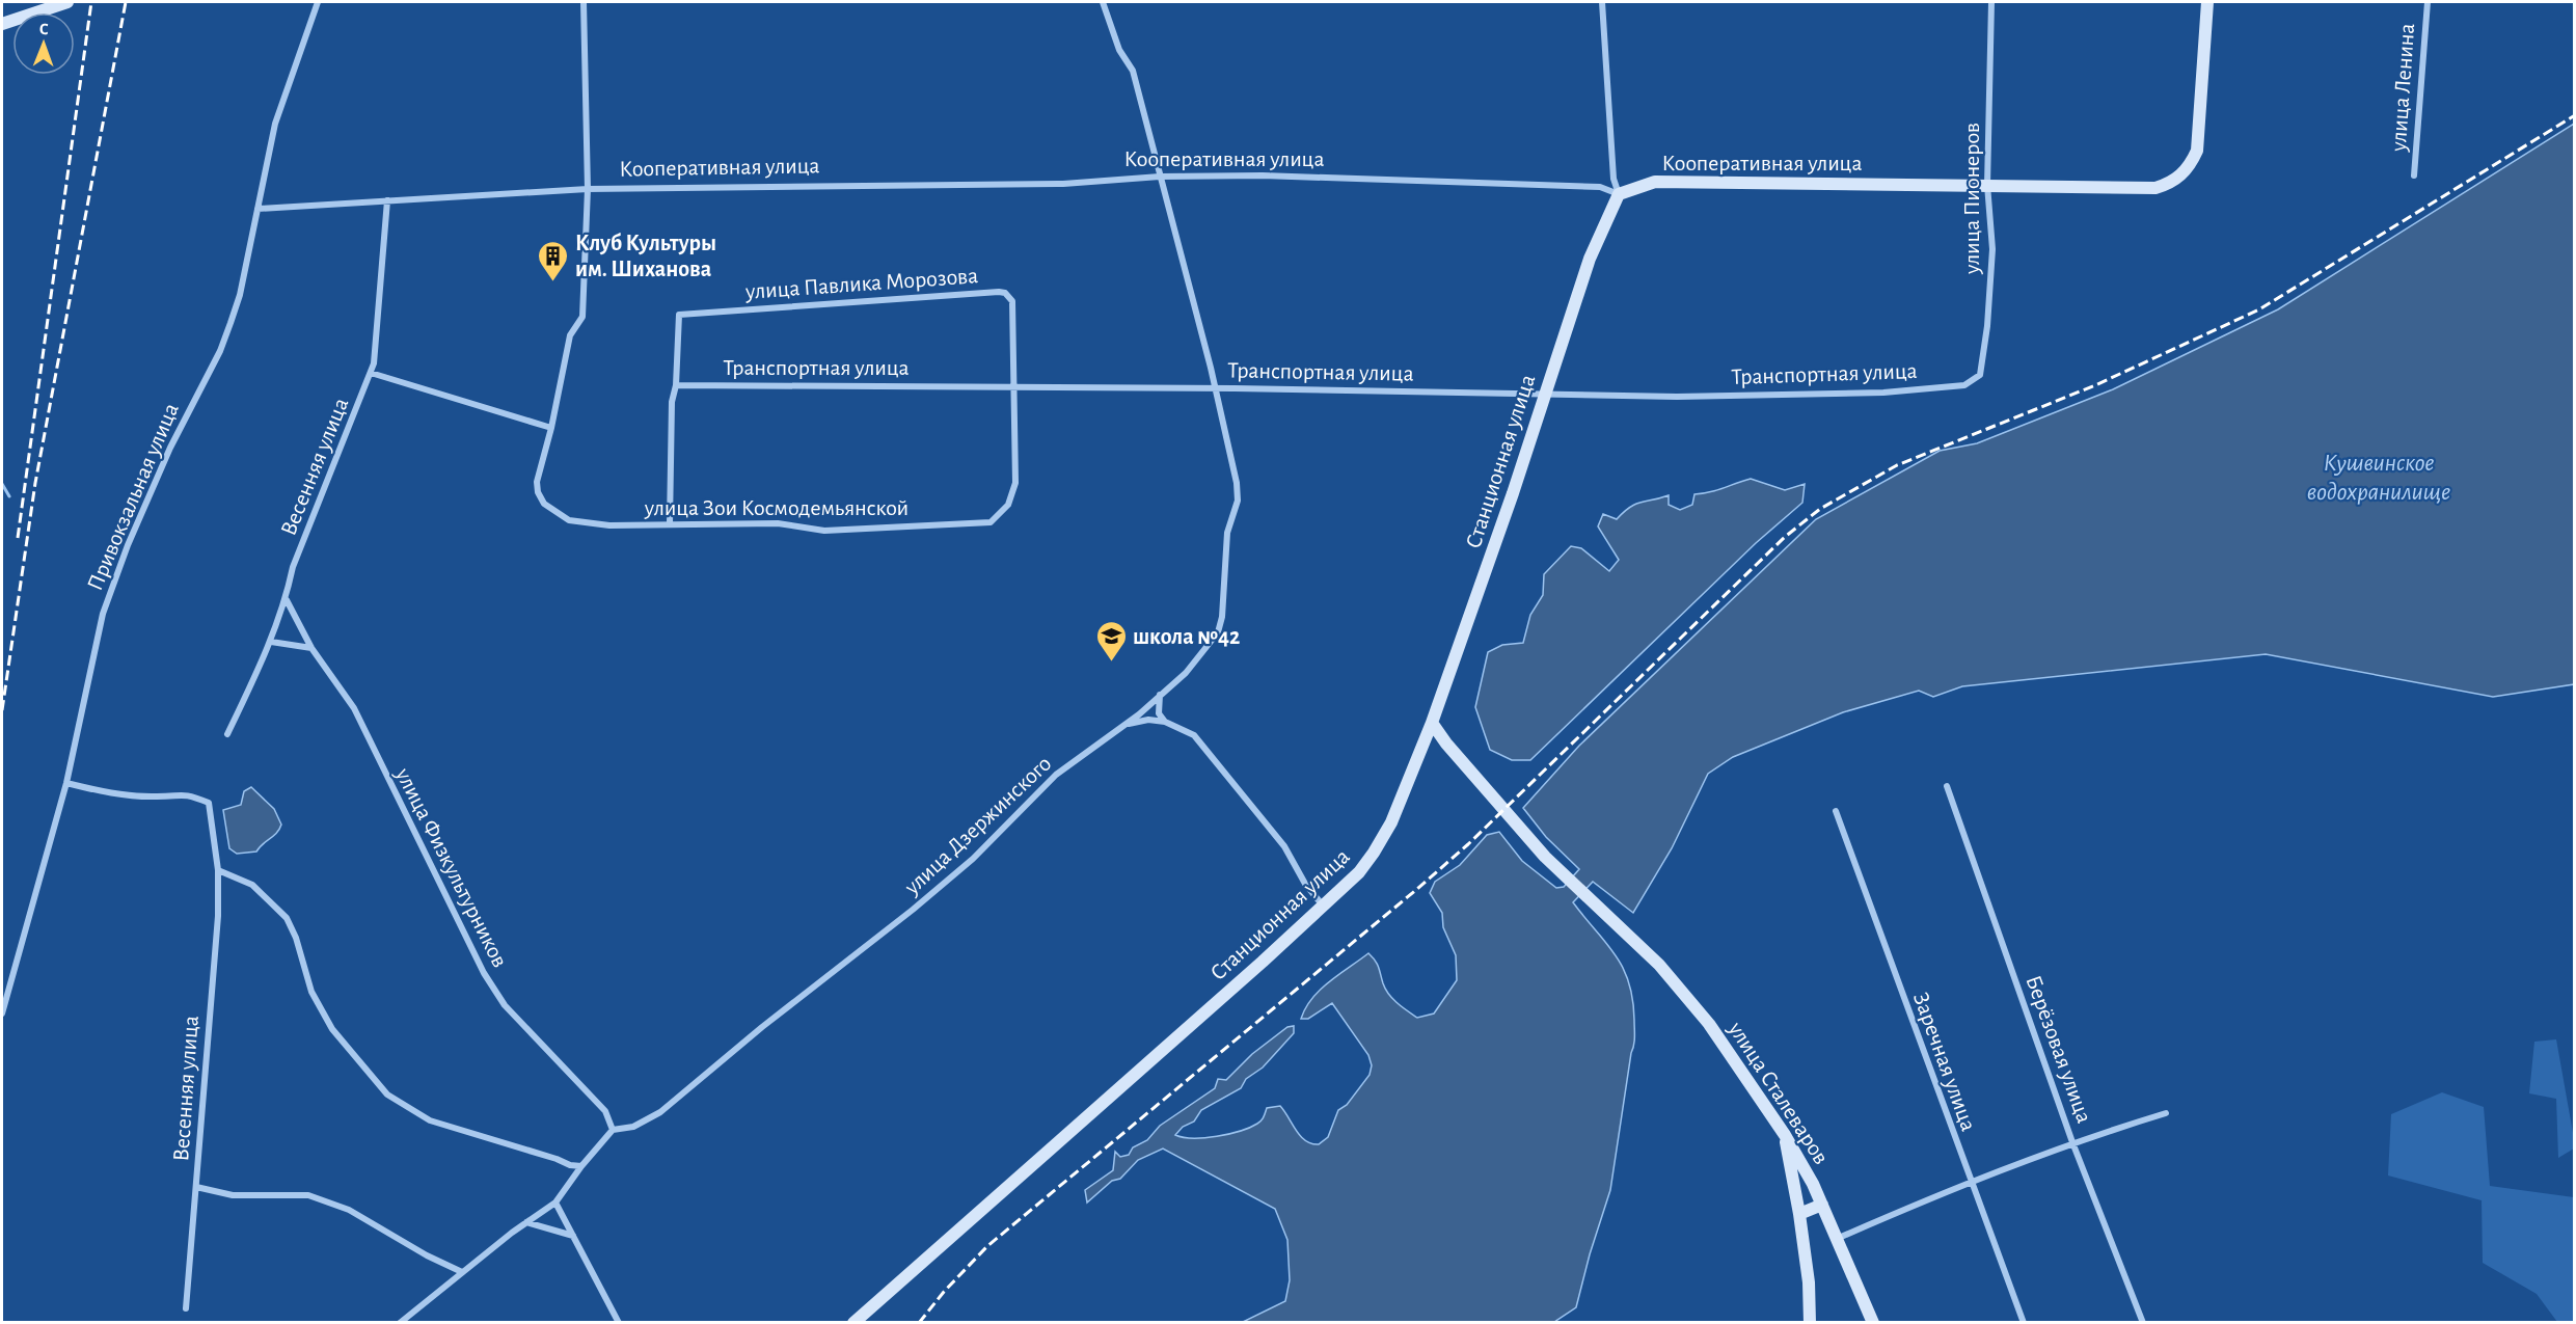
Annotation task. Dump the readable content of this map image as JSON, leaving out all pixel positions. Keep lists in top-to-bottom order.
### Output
{
  "streets": {
    "main road": ["Кооперативная улица", "Станционная улица", "улица Сталеваров"],
    "street": [
      "улица Ленина",
      "улица Пионеров",
      "улица Павлика Морозова",
      "Транспортная улица",
      "Весенняя улица",
      "Привокзальная улица",
      "улица Зои Космодемьянской",
      "улица Дзержинского",
      "улица Физкультурников",
      "Берёзовая улица",
      "Заречная улица"
    ]
  },
  "crossings": [
    ["Кооперативная улица", "улица Пионеров"],
    ["Кооперативная улица", "Станционная улица"],
    ["Кооперативная улица", "Весенняя улица"],
    ["Кооперативная улица", "Привокзальная улица"],
    ["Кооперативная улица", "улица Дзержинского"],
    ["улица Пионеров", "Транспортная улица"],
    ["улица Павлика Морозова", "Транспортная улица"],
    ["улица Павлика Морозова", "улица Зои Космодемьянской"],
    ["Транспортная улица", "Станционная улица"],
    ["Транспортная улица", "улица Зои Космодемьянской"],
    ["Транспортная улица", "улица Дзержинского"],
    ["Станционная улица", "улица Сталеваров"],
    ["Весенняя улица", "улица Физкультурников"],
    ["улица Дзержинского", "улица Физкультурников"]
  ],
  "water": ["Кушвинское водохранилище"],
  "places": {
    "building": ["Клуб Культуры им. Шиханова"],
    "school or university": ["школа №42"]
  },
  "north": "top"
}
